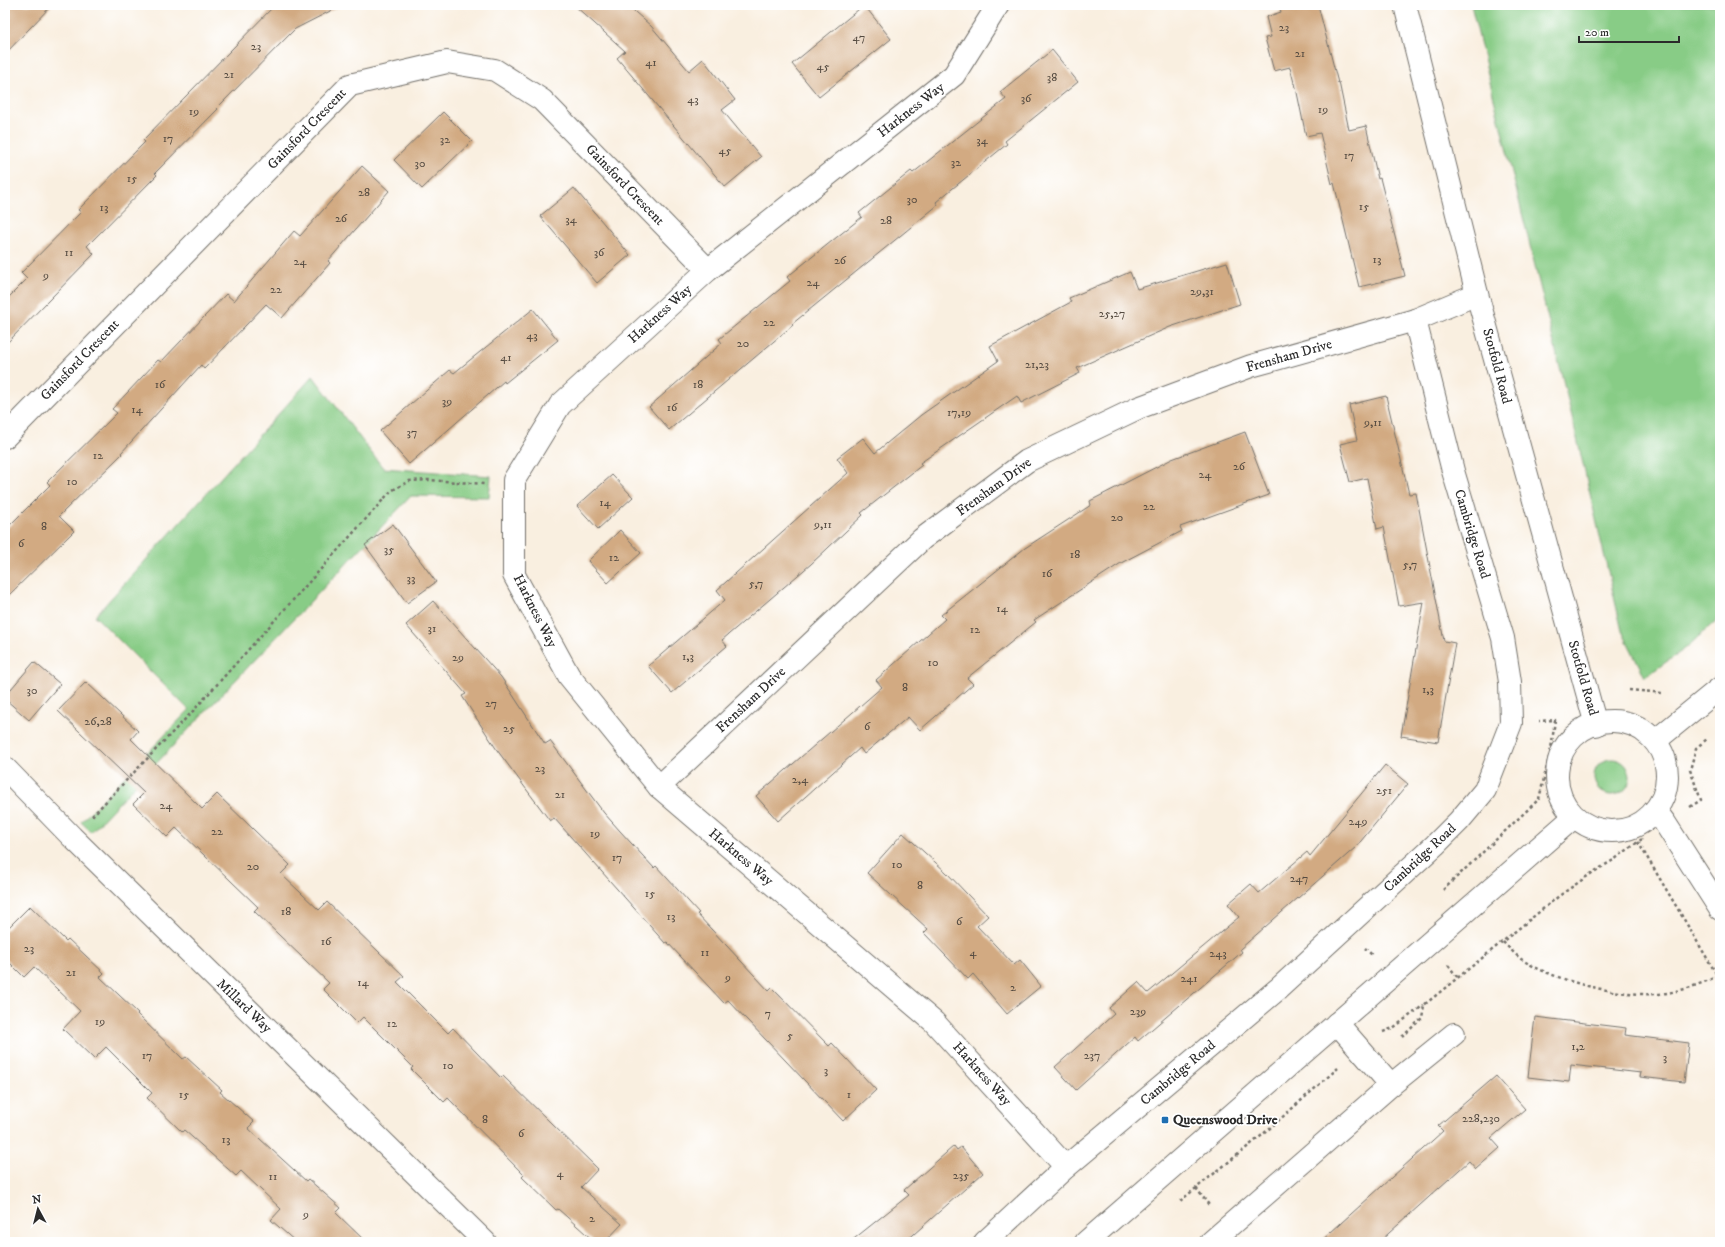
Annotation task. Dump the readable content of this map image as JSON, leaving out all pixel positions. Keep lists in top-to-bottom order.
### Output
{
  "streets": {
    "street": [
      "Harkness Way",
      "Gainsford Crescent",
      "Frensham Drive",
      "Stotfold Road",
      "Cambridge Road",
      "Millard Way"
    ]
  },
  "crossings": [
    ["Harkness Way", "Gainsford Crescent"],
    ["Harkness Way", "Frensham Drive"],
    ["Harkness Way", "Cambridge Road"],
    ["Frensham Drive", "Stotfold Road"],
    ["Frensham Drive", "Cambridge Road"]
  ],
  "places": {
    "transit": ["Queenswood Drive"]
  },
  "house_numbers": [
    "23",
    "47",
    "23",
    "21",
    "41",
    "45",
    "21",
    "38",
    "36",
    "43",
    "19",
    "19",
    "17",
    "32",
    "34",
    "45",
    "17",
    "32",
    "30",
    "15",
    "28",
    "30",
    "15",
    "13",
    "26",
    "34",
    "28",
    "11",
    "36",
    "13",
    "26",
    "24",
    "9",
    "24",
    "22",
    "29,31",
    "25,27",
    "22",
    "43",
    "20",
    "41",
    "21,23",
    "16",
    "18",
    "39",
    "16",
    "14",
    "17,19",
    "9,11",
    "37",
    "12",
    "26",
    "24",
    "10",
    "14",
    "22",
    "20",
    "9,11",
    "8",
    "6",
    "35",
    "18",
    "12",
    "5,7",
    "16",
    "33",
    "5,7",
    "14",
    "31",
    "12",
    "1,3",
    "29",
    "10",
    "8",
    "1,3",
    "30",
    "27",
    "26,28",
    "6",
    "25",
    "23",
    "2,4",
    "251",
    "21",
    "24",
    "249",
    "22",
    "19",
    "17",
    "10",
    "20",
    "247",
    "8",
    "15",
    "18",
    "13",
    "6",
    "16",
    "23",
    "11",
    "4",
    "243",
    "21",
    "9",
    "241",
    "14",
    "2",
    "239",
    "7",
    "19",
    "12",
    "5",
    "1,2",
    "17",
    "237",
    "3",
    "10",
    "3",
    "15",
    "1",
    "228,230",
    "8",
    "6",
    "13",
    "4",
    "235",
    "11",
    "9",
    "2"
  ],
  "scale_bar": "20 m",
  "north": "top"
}
